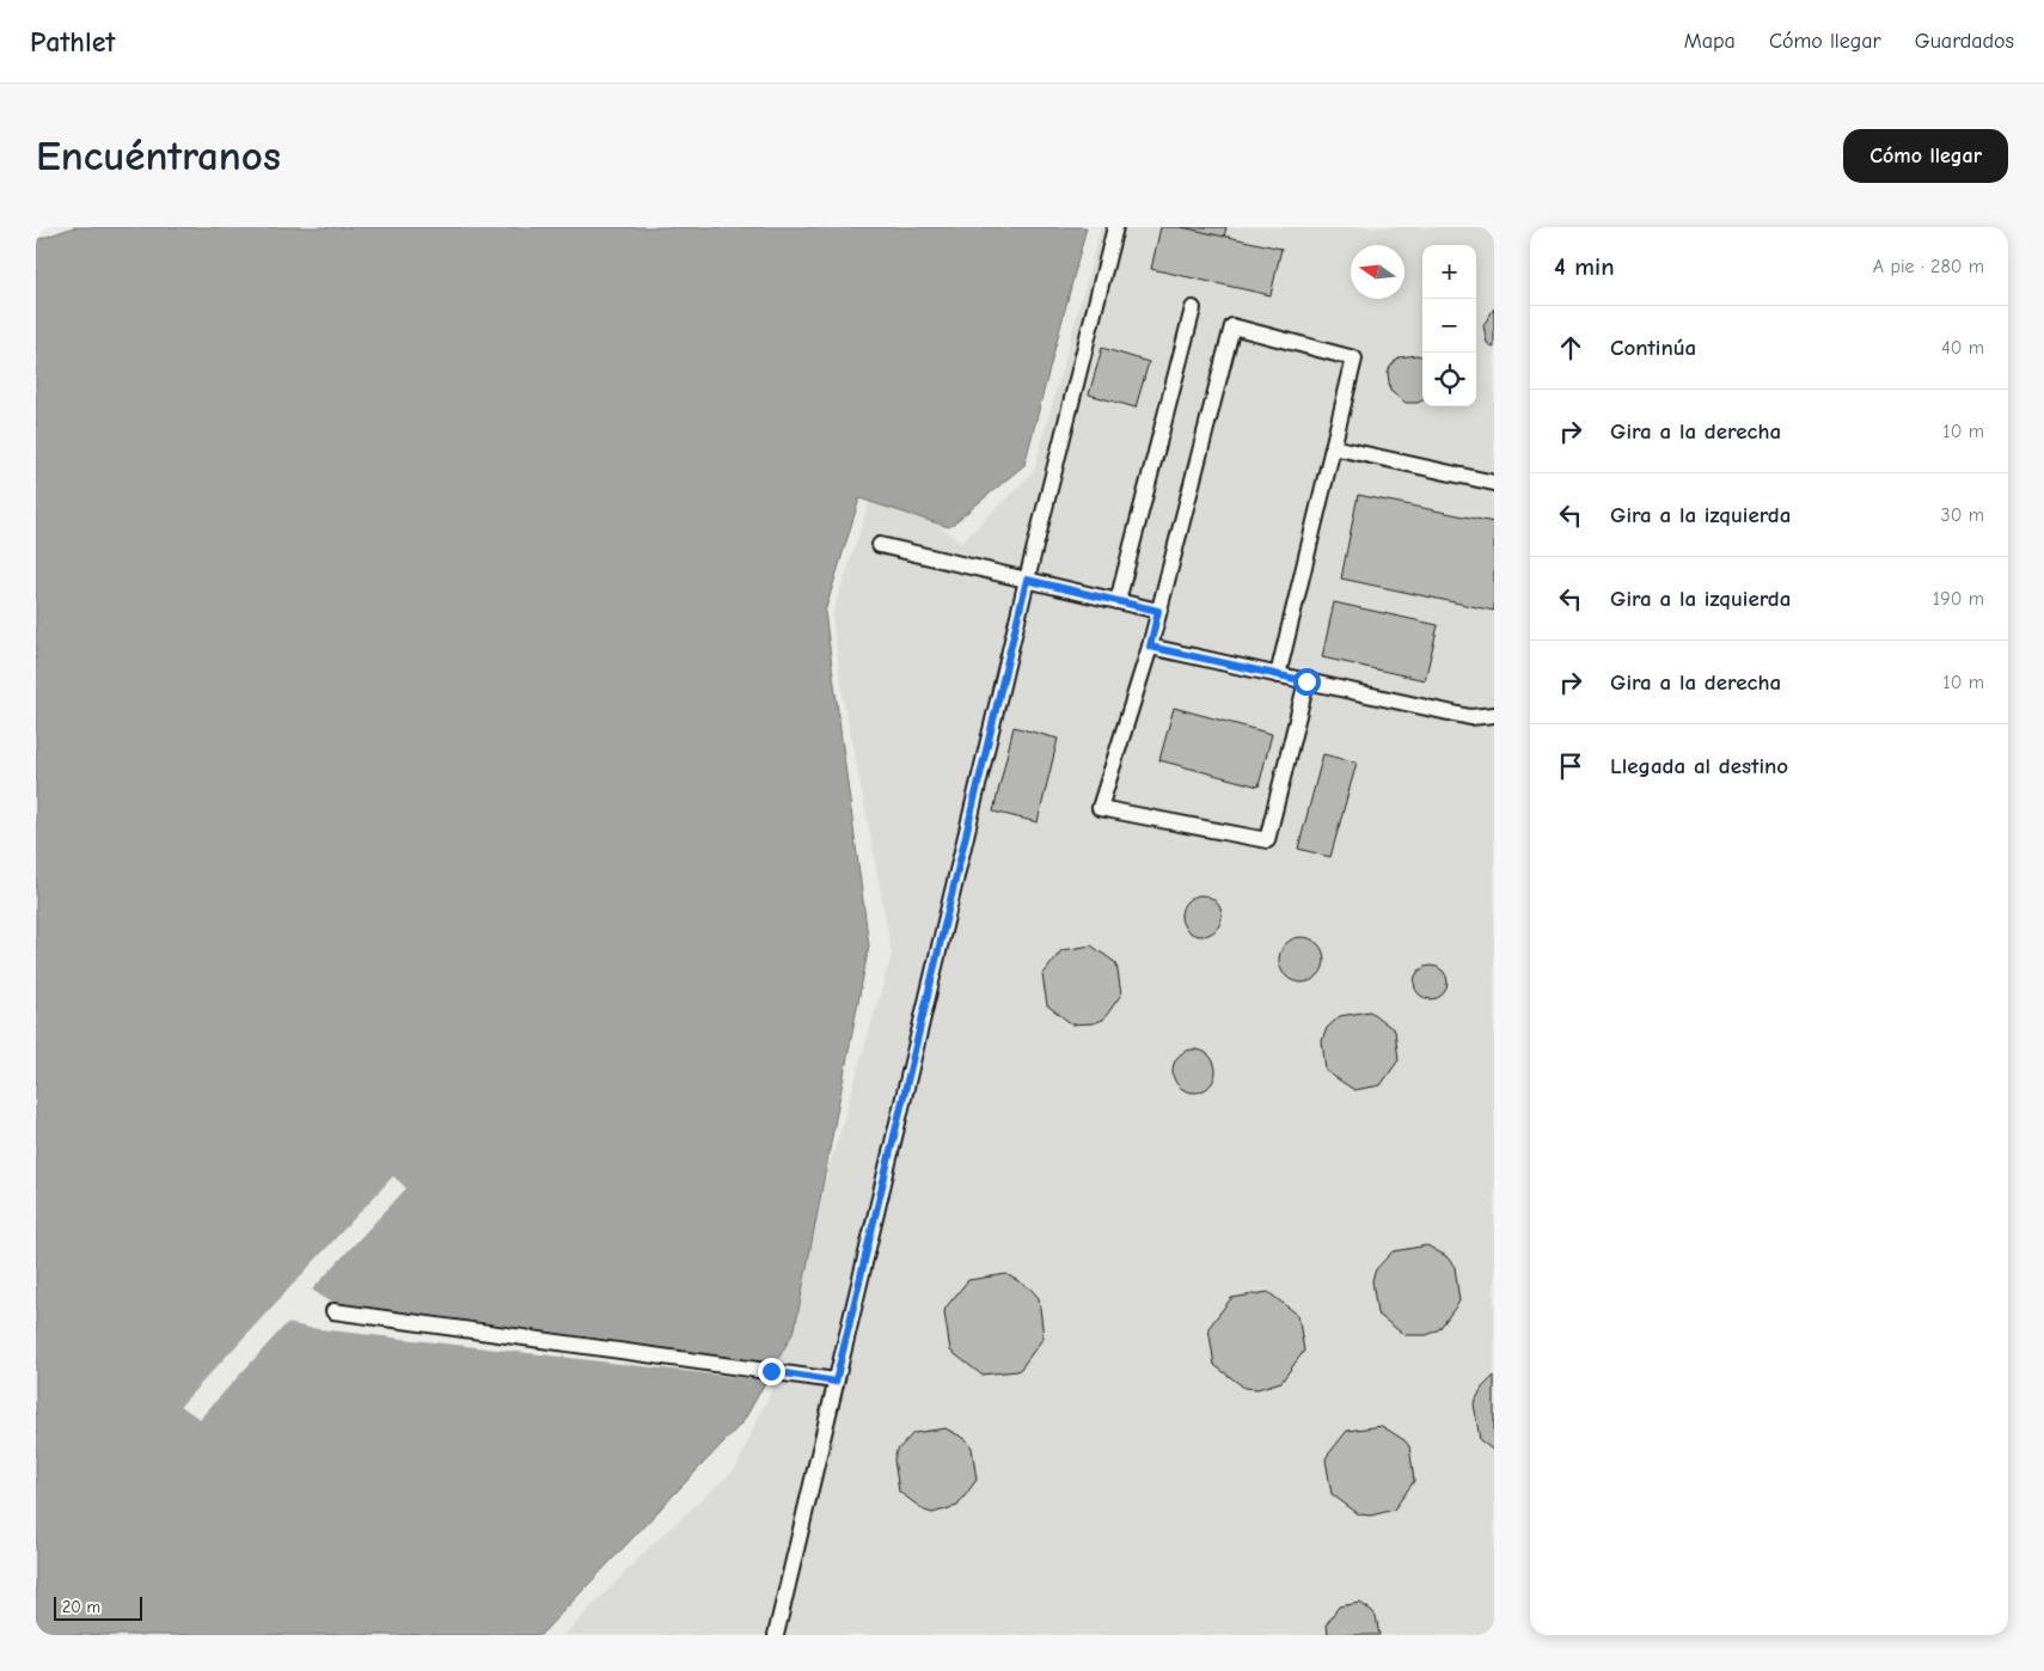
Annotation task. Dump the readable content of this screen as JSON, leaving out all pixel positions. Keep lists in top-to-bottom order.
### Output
{
  "scale_bar": "20 m",
  "north": "left",
  "page": {
    "header": "Pathlet",
    "nav": ["Mapa", "Cómo llegar", "Guardados"],
    "buttons": "Cómo llegar",
    "title": "Encuéntranos",
    "heading": ["4 min", "A pie · 280 m"],
    "map_buttons": ["+", "−"],
    "list": [
      ["Continúa", "40 m"],
      ["Gira a la derecha", "10 m"],
      ["Gira a la izquierda", "30 m"],
      ["Gira a la izquierda", "190 m"],
      ["Gira a la derecha", "10 m"],
      "Llegada al destino"
    ],
    "scale": "20 m"
  }
}
